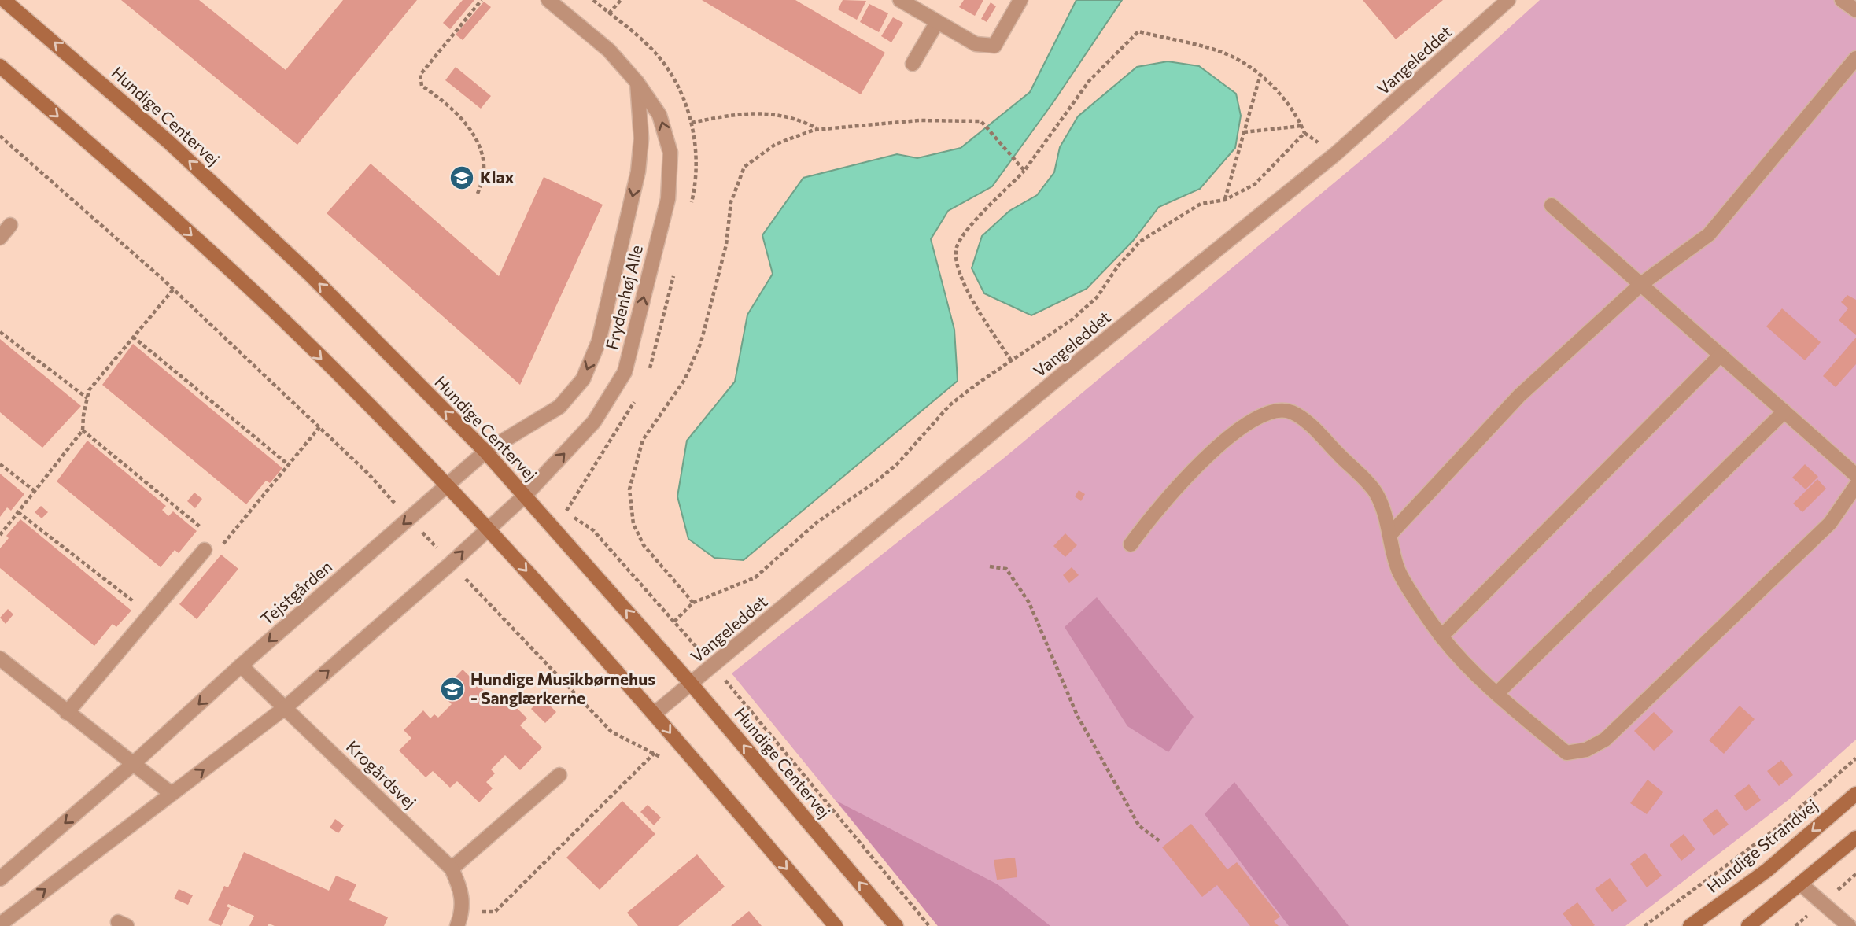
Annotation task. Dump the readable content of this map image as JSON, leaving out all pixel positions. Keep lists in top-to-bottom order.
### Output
{
  "streets": {
    "street": [
      "Vangeleddet",
      "Hundige Centervej",
      "Frydenhøj Alle",
      "Tejstgården",
      "Krogårdsvej",
      "Hundige Strandvej"
    ]
  },
  "crossings": [
    ["Vangeleddet", "Hundige Centervej"],
    ["Hundige Centervej", "Frydenhøj Alle"],
    ["Hundige Centervej", "Tejstgården"],
    ["Frydenhøj Alle", "Tejstgården"],
    ["Tejstgården", "Krogårdsvej"]
  ],
  "places": {
    "school or university": ["Klax", "Hundige Musikbørnehus - Sanglærkerne"]
  }
}
